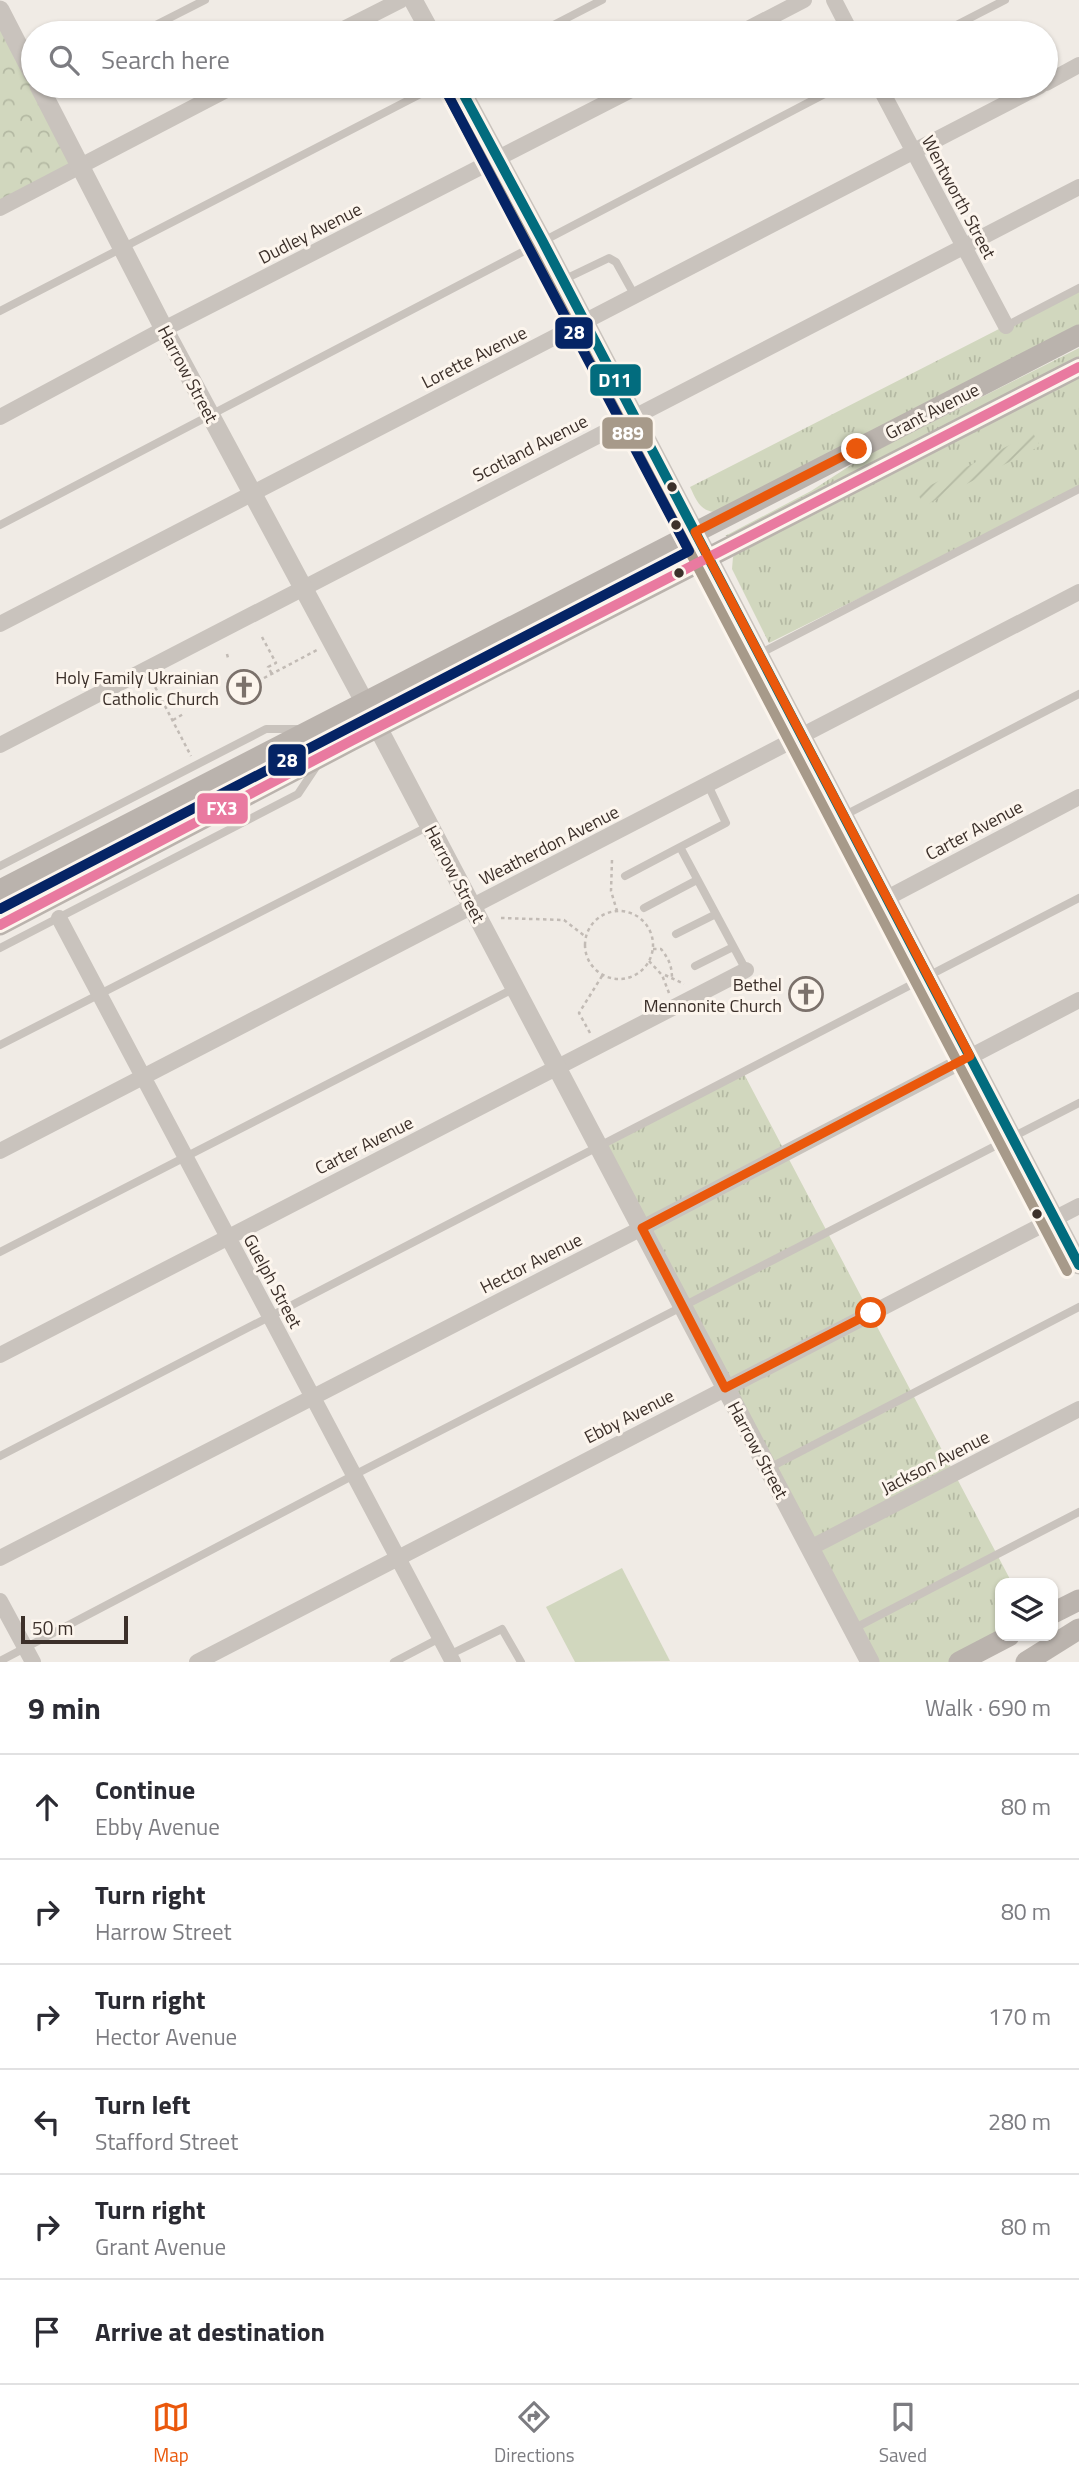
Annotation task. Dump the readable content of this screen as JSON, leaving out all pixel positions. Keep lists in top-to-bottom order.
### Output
{
  "streets": {
    "main road": ["Grant Avenue"],
    "street": [
      "Wentworth Street",
      "Dudley Avenue",
      "Lorette Avenue",
      "Harrow Street",
      "Scotland Avenue",
      "Carter Avenue",
      "Weatherdon Avenue",
      "Hector Avenue",
      "Guelph Street",
      "Ebby Avenue",
      "Jackson Avenue"
    ]
  },
  "crossings": [
    ["Wentworth Street", "Lorette Avenue"],
    ["Wentworth Street", "Scotland Avenue"],
    ["Dudley Avenue", "Harrow Street"],
    ["Lorette Avenue", "Harrow Street"],
    ["Harrow Street", "Grant Avenue"],
    ["Harrow Street", "Scotland Avenue"],
    ["Harrow Street", "Carter Avenue"],
    ["Harrow Street", "Weatherdon Avenue"],
    ["Harrow Street", "Hector Avenue"],
    ["Harrow Street", "Ebby Avenue"],
    ["Harrow Street", "Jackson Avenue"],
    ["Carter Avenue", "Guelph Street"],
    ["Weatherdon Avenue", "Guelph Street"],
    ["Hector Avenue", "Guelph Street"],
    ["Guelph Street", "Ebby Avenue"]
  ],
  "places": {
    "church": ["Holy Family Ukrainian Catholic Church", "Bethel Mennonite Church"]
  },
  "lines": [
    "transit line D11",
    "transit line 889",
    "transit line 28",
    "transit line FX3"
  ],
  "scale_bar": "50 m",
  "page": {
    "search": "Search here",
    "scale": "50 m",
    "heading": ["9 min", "Walk · 690 m"],
    "list": [
      ["Continue", "Ebby Avenue", "80 m"],
      ["Turn right", "Harrow Street", "80 m"],
      ["Turn right", "Hector Avenue", "170 m"],
      ["Turn left", "Stafford Street", "280 m"],
      ["Turn right", "Grant Avenue", "80 m"],
      "Arrive at destination"
    ],
    "nav": ["Map", "Directions", "Saved"]
  }
}
